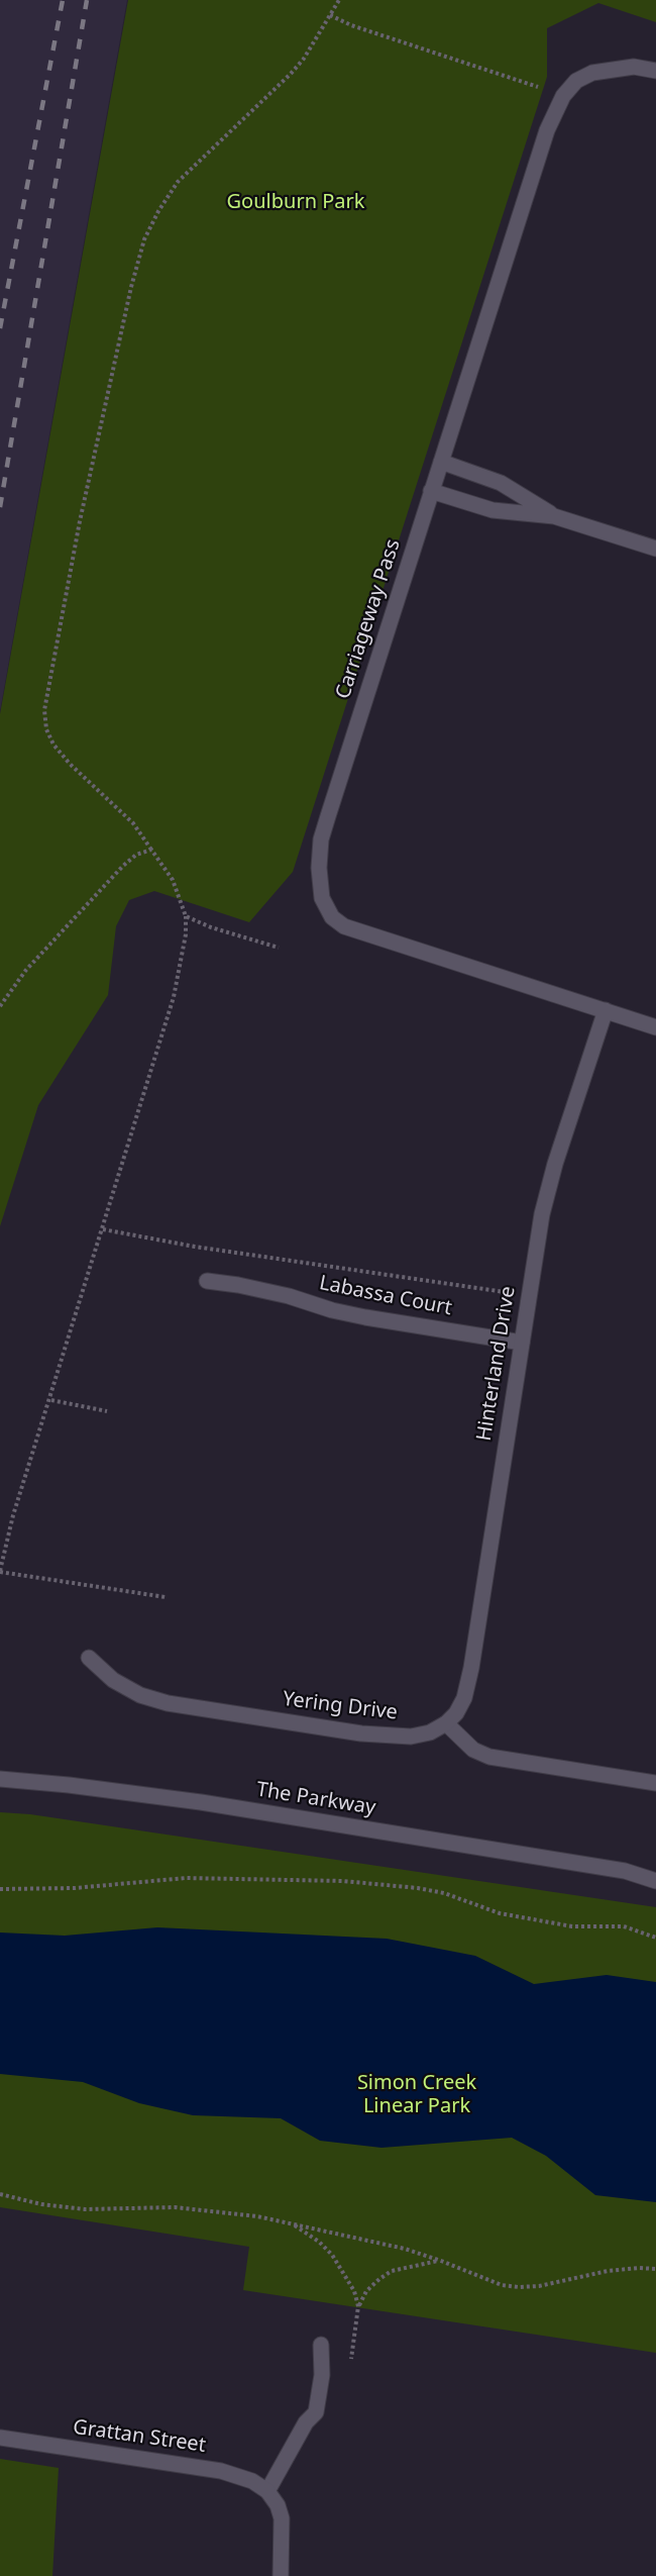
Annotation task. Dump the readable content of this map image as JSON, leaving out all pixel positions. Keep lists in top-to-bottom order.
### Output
{
  "streets": {
    "street": [
      "Carriageway Pass",
      "Labassa Court",
      "Hinterland Drive",
      "Yering Drive",
      "The Parkway",
      "Grattan Street"
    ]
  },
  "crossings": [
    ["Carriageway Pass", "Hinterland Drive"],
    ["Labassa Court", "Hinterland Drive"],
    ["Hinterland Drive", "Yering Drive"]
  ],
  "parks": ["Goulburn Park", "Simon Creek Linear Park"]
}
